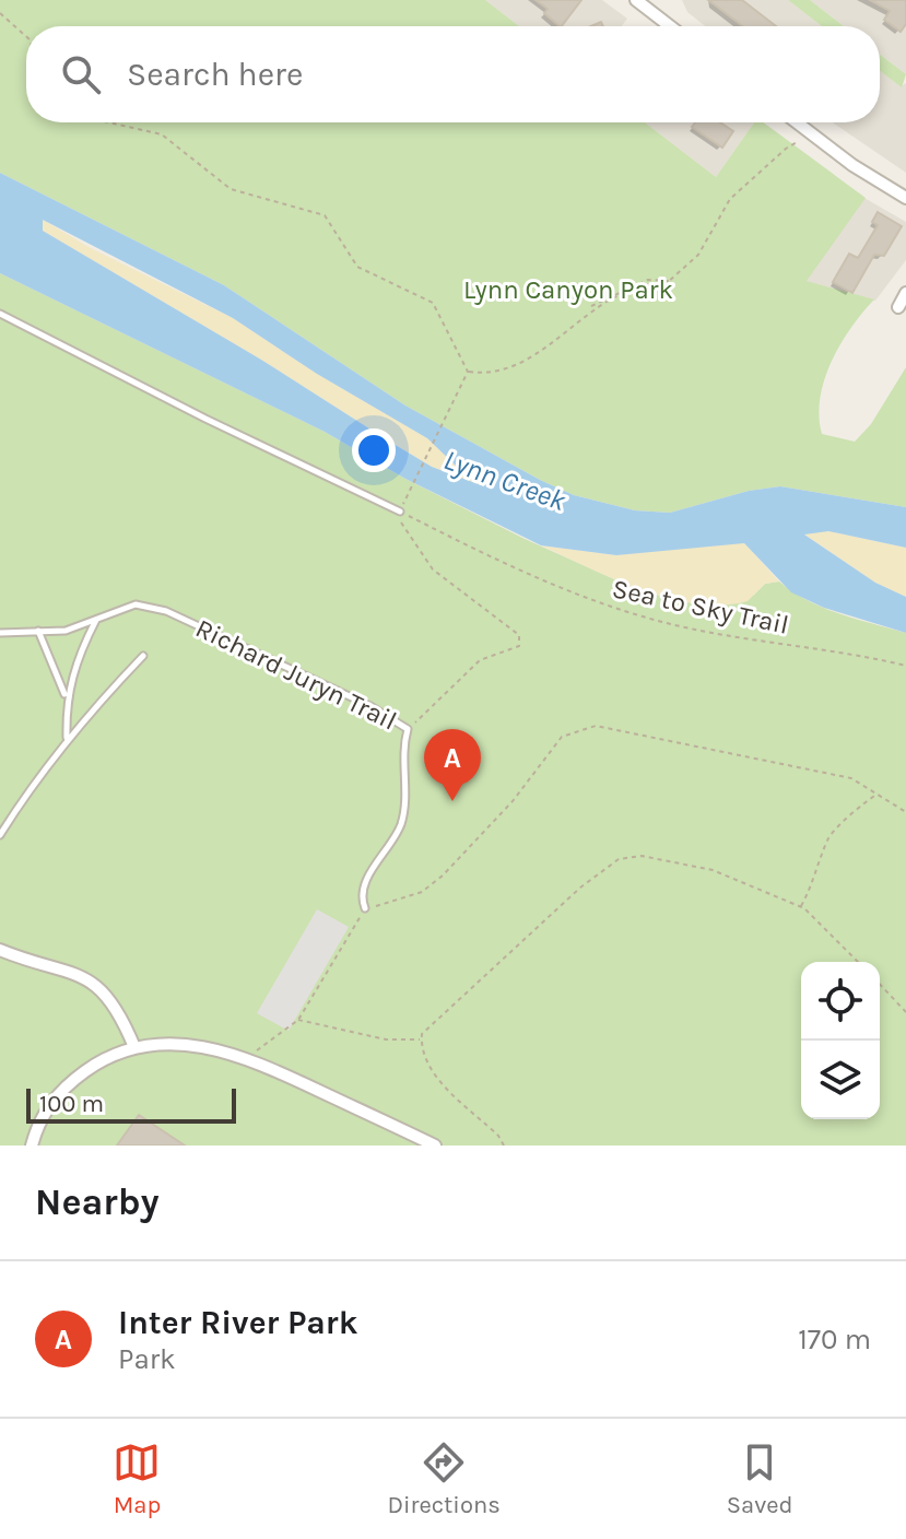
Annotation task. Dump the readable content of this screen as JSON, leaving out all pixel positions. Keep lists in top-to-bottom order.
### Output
{
  "streets": {
    "lane": ["Richard Juryn Trail"],
    "path": ["Sea to Sky Trail"]
  },
  "water": ["Lynn Creek"],
  "parks": ["Lynn Canyon Park"],
  "scale_bar": "100 m",
  "page": {
    "search": "Search here",
    "pins": "A",
    "scale": "100 m",
    "heading": "Nearby",
    "list": [
      {
        "mark": "A",
        "name": "Inter River Park",
        "note": "Park",
        "value": "170 m"
      }
    ],
    "nav": ["Map", "Directions", "Saved"]
  }
}
